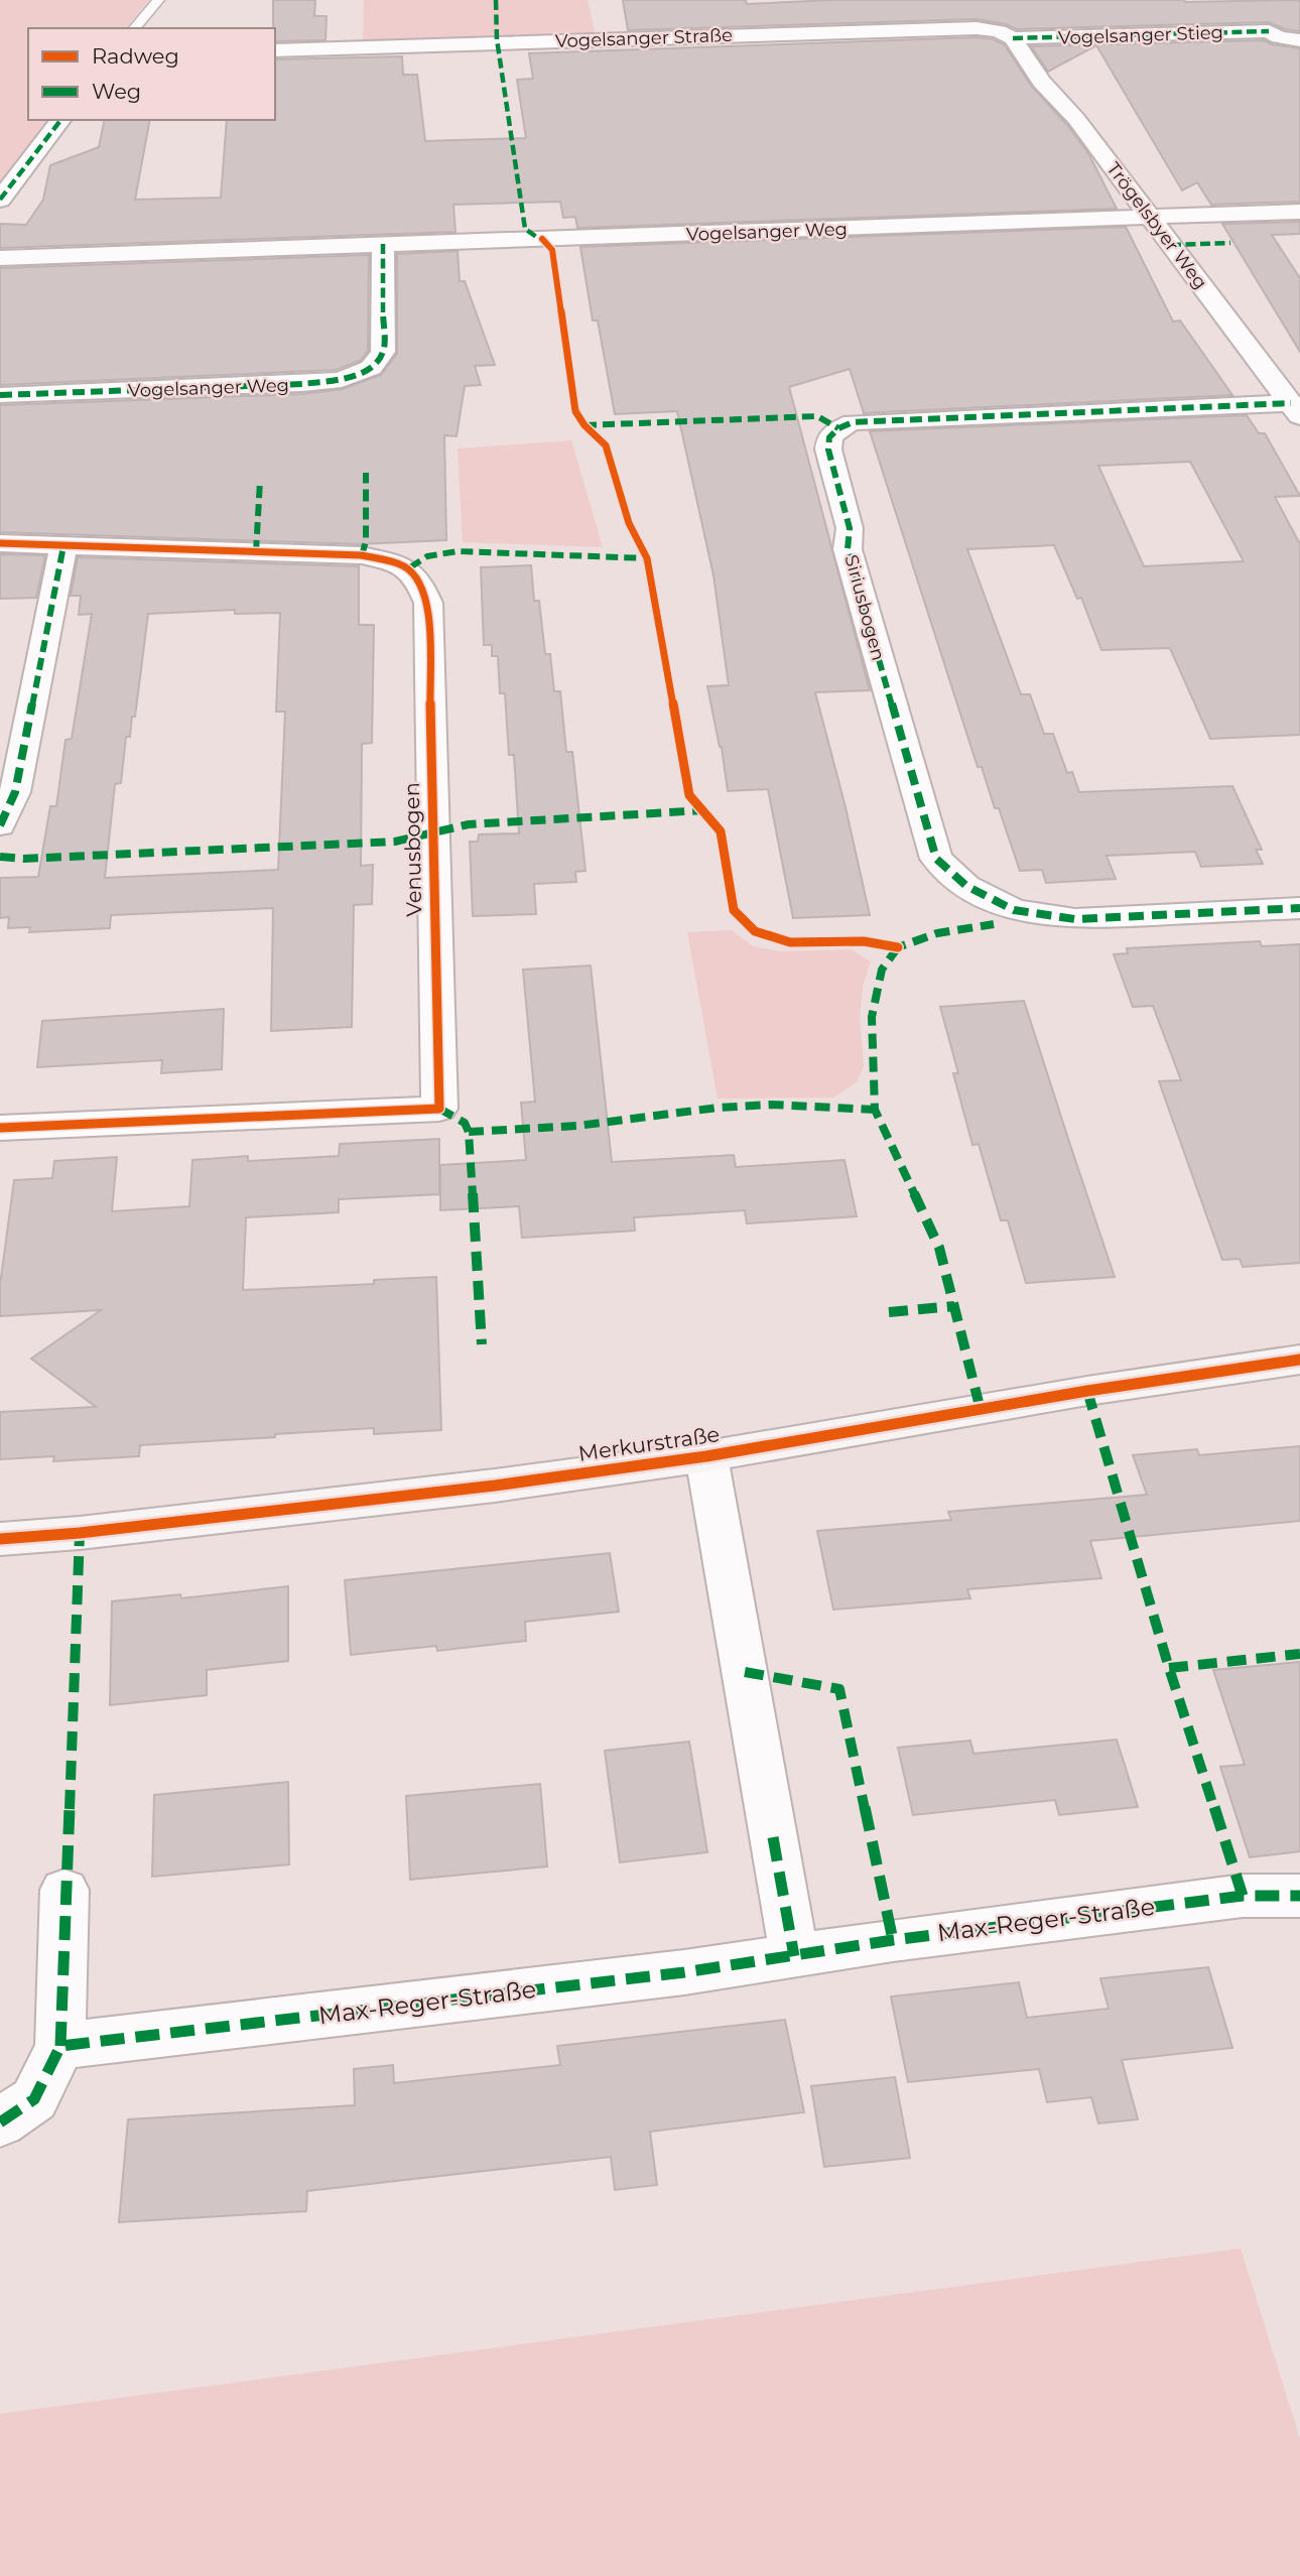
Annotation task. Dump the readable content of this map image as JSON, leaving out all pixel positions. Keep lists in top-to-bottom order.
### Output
{
  "streets": {
    "street": [
      "Vogelsanger Stieg",
      "Vogelsanger Straße",
      "Trögelsbyer Weg",
      "Vogelsanger Weg",
      "Siriusbogen",
      "Venusbogen",
      "Merkurstraße",
      "Max-Reger-Straße"
    ]
  },
  "crossings": [
    ["Vogelsanger Stieg", "Vogelsanger Straße"],
    ["Vogelsanger Stieg", "Trögelsbyer Weg"],
    ["Vogelsanger Straße", "Trögelsbyer Weg"],
    ["Trögelsbyer Weg", "Vogelsanger Weg"],
    ["Trögelsbyer Weg", "Siriusbogen"]
  ],
  "legend": ["Radweg", "Weg"]
}
